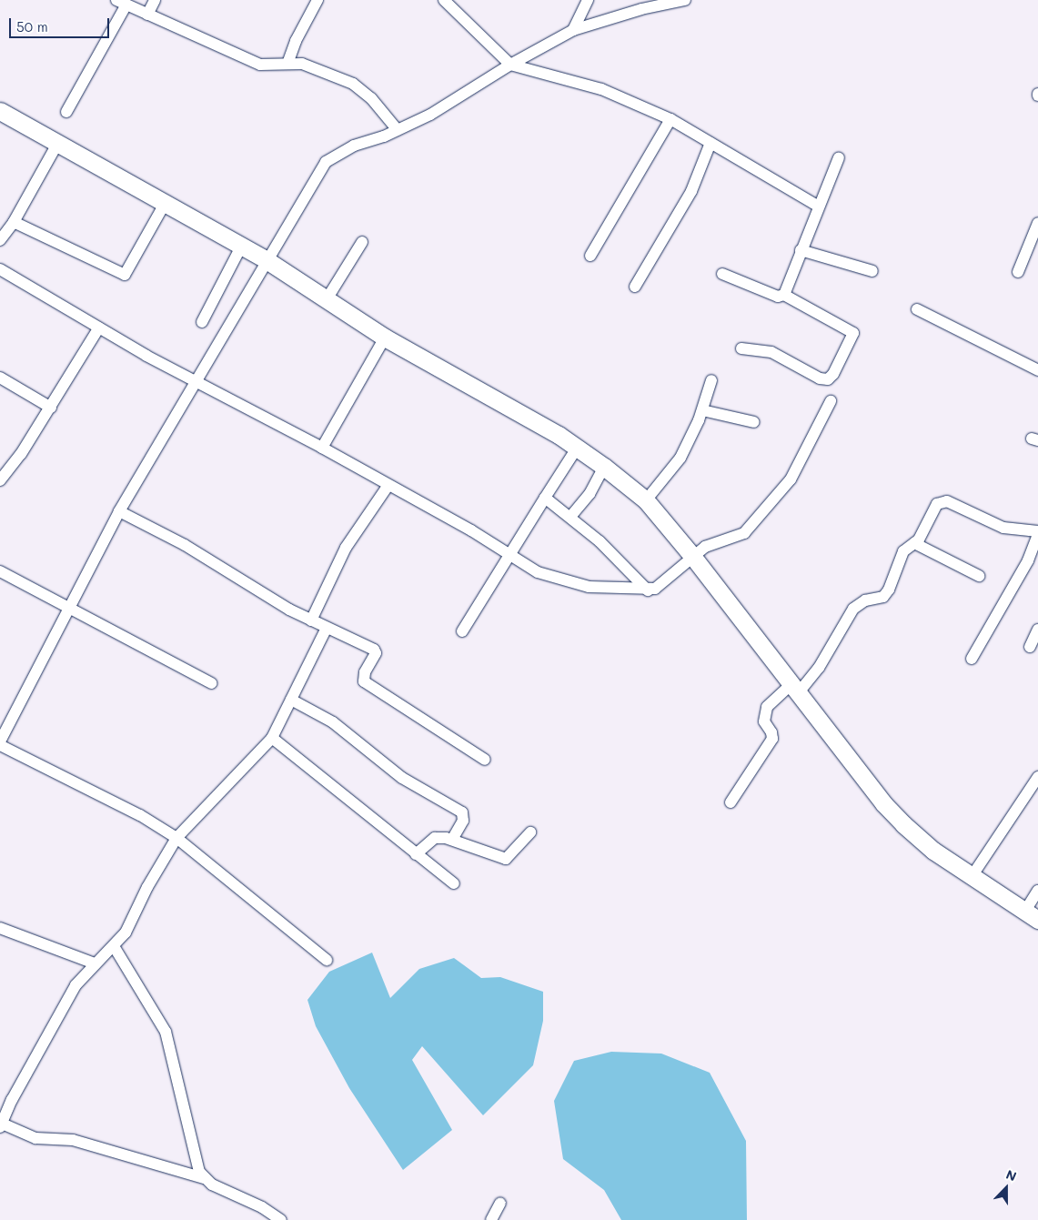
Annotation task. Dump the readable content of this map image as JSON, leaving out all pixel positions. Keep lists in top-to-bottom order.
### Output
{
  "scale_bar": "50 m",
  "north": "top"
}
